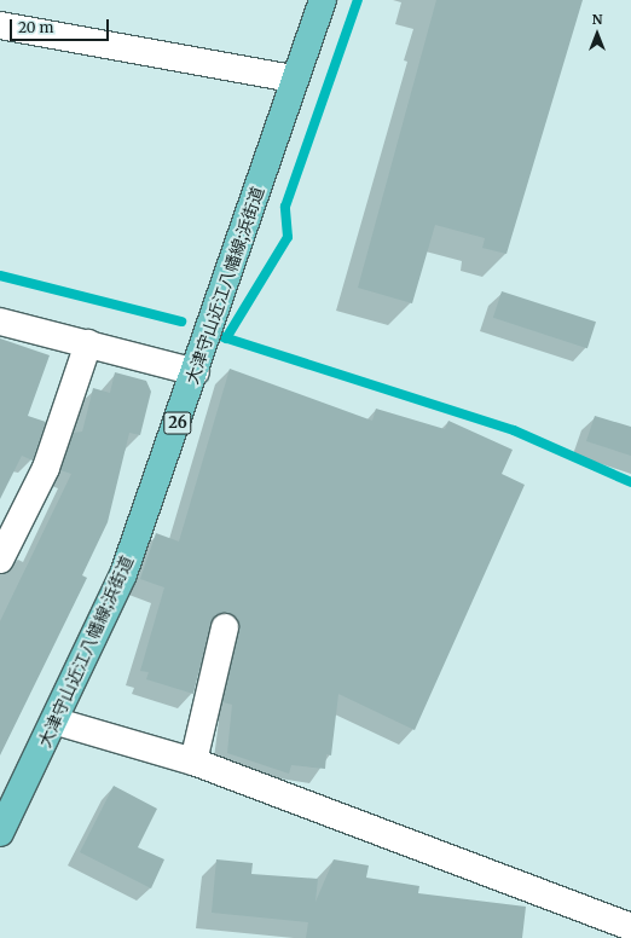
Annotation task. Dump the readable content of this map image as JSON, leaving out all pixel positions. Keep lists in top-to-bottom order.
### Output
{
  "streets": {
    "main road": ["大津守山近江八幡線;浜街道", "26"]
  },
  "scale_bar": "20 m",
  "north": "top"
}
